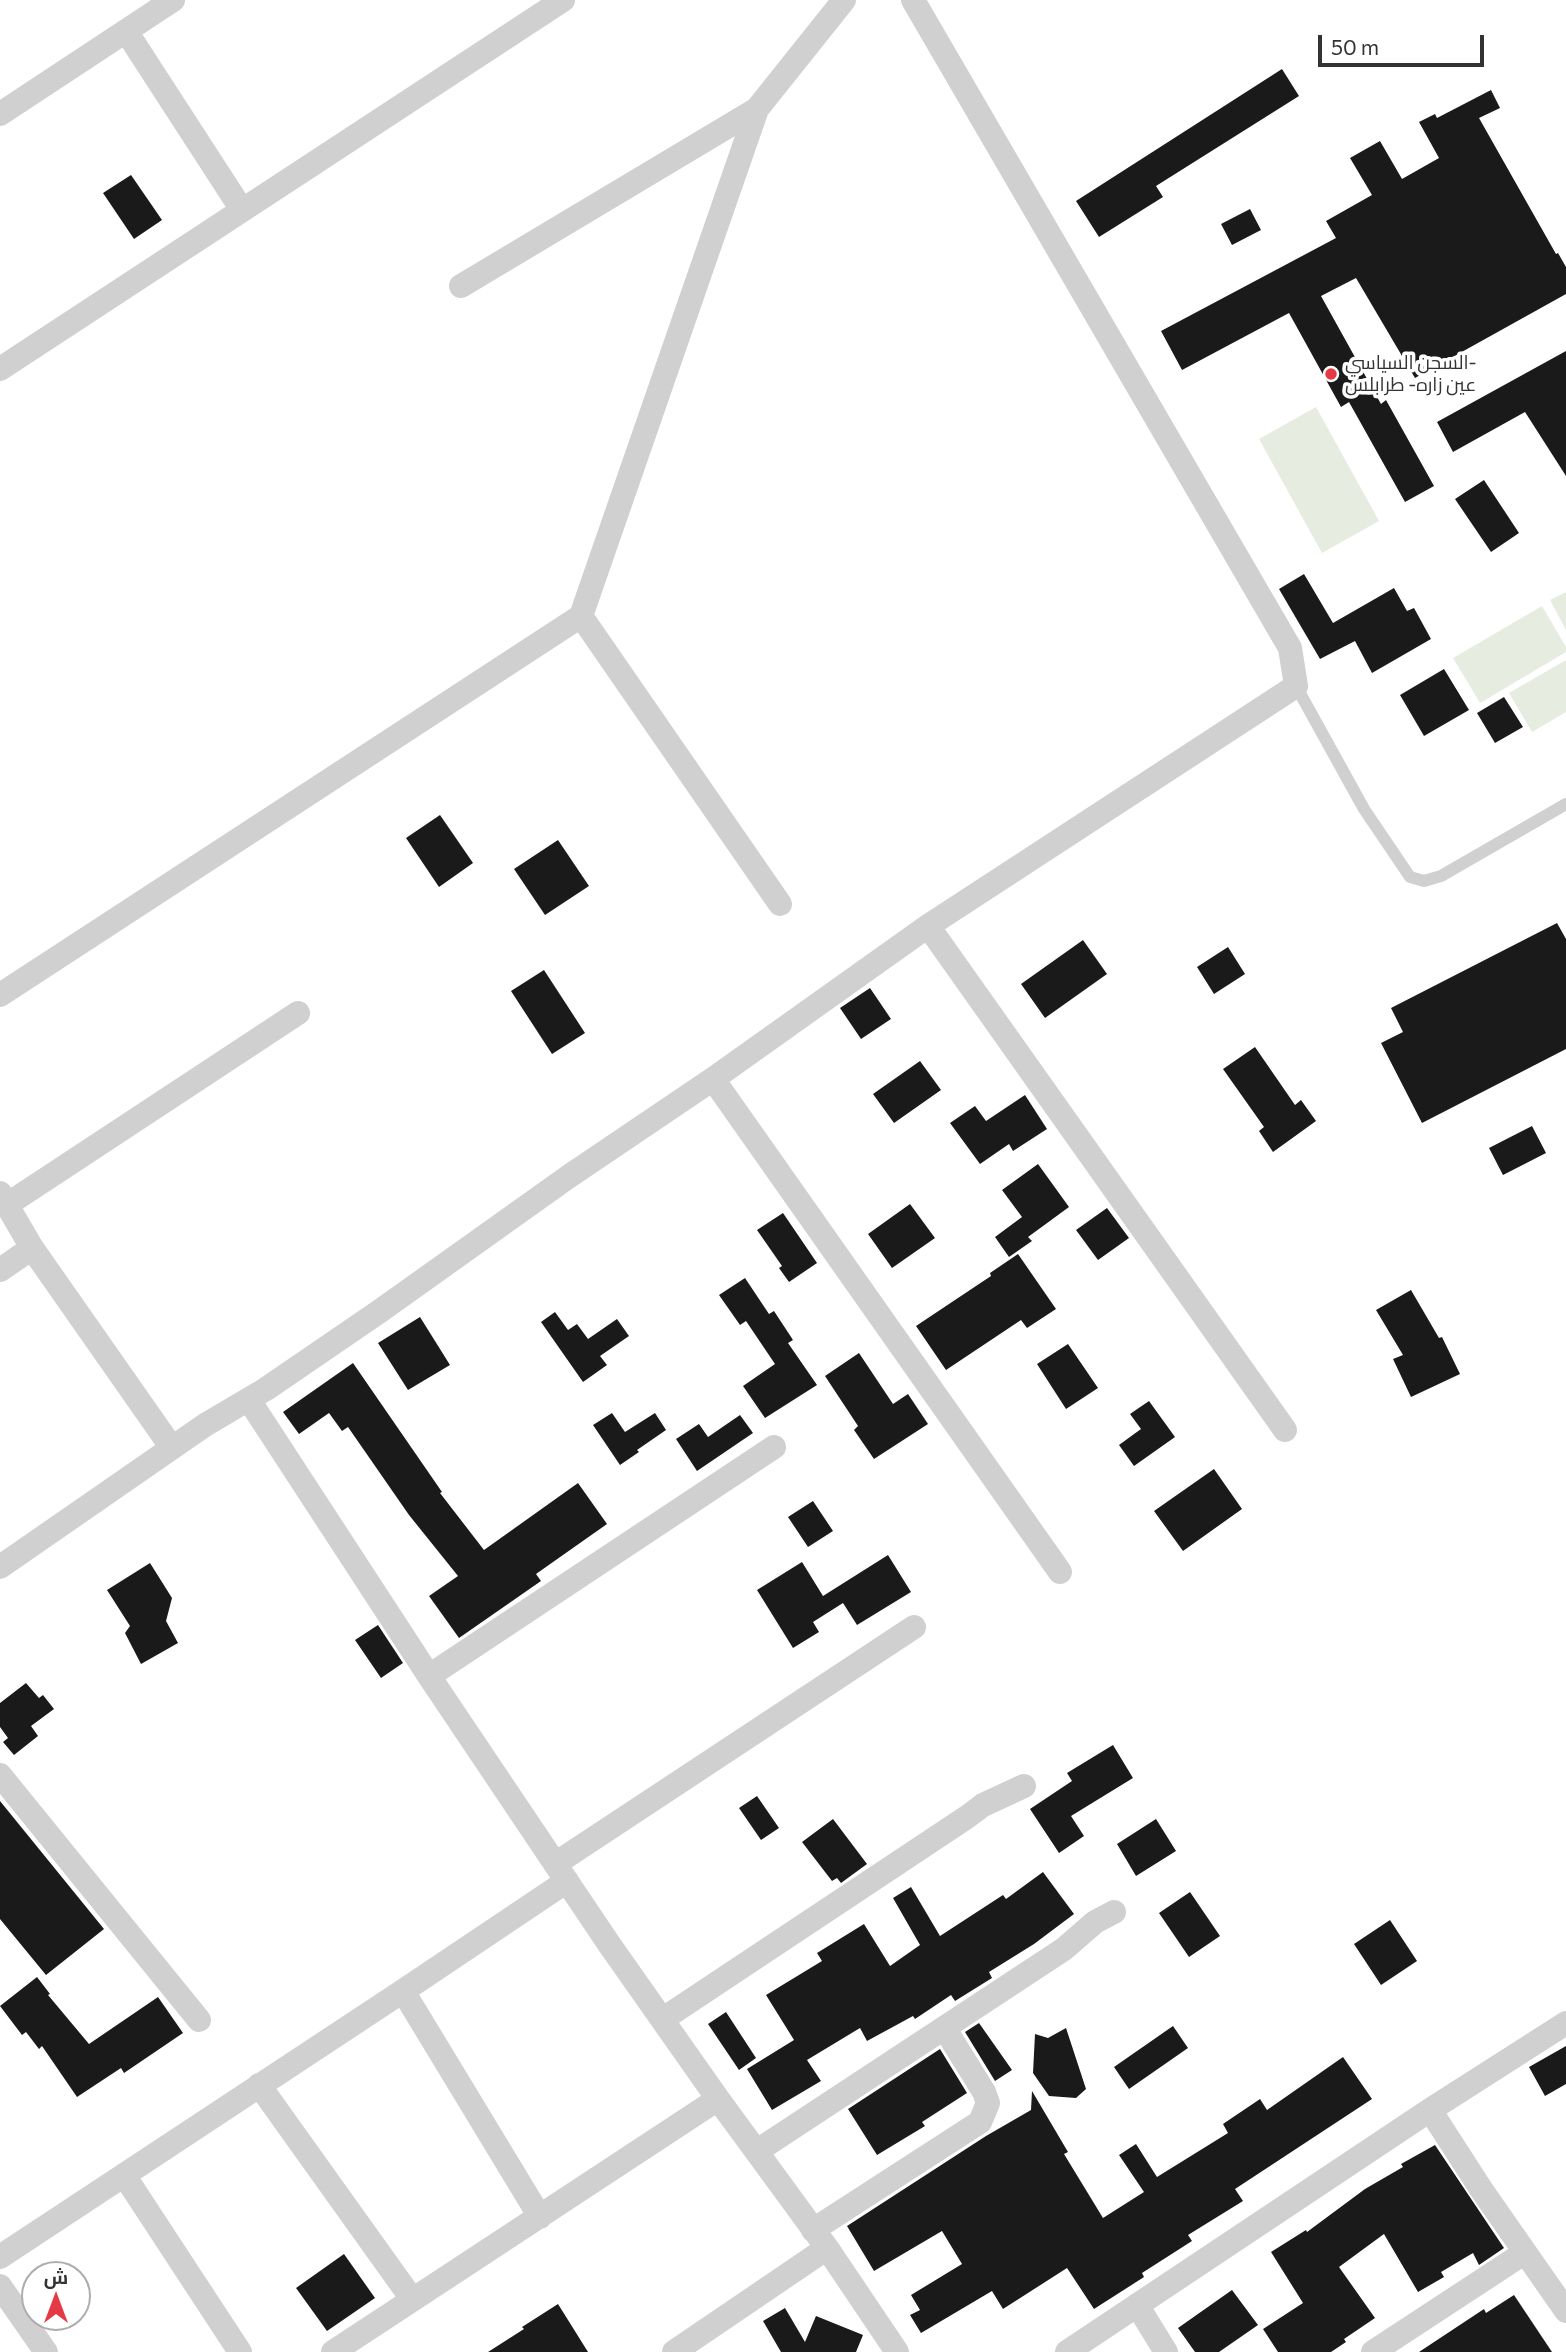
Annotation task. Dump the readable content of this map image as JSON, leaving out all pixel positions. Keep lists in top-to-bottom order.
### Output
{
  "places": ["السجن السياسي- عين زاره- طرابلس"],
  "scale_bar": "50 m",
  "north": "top"
}
